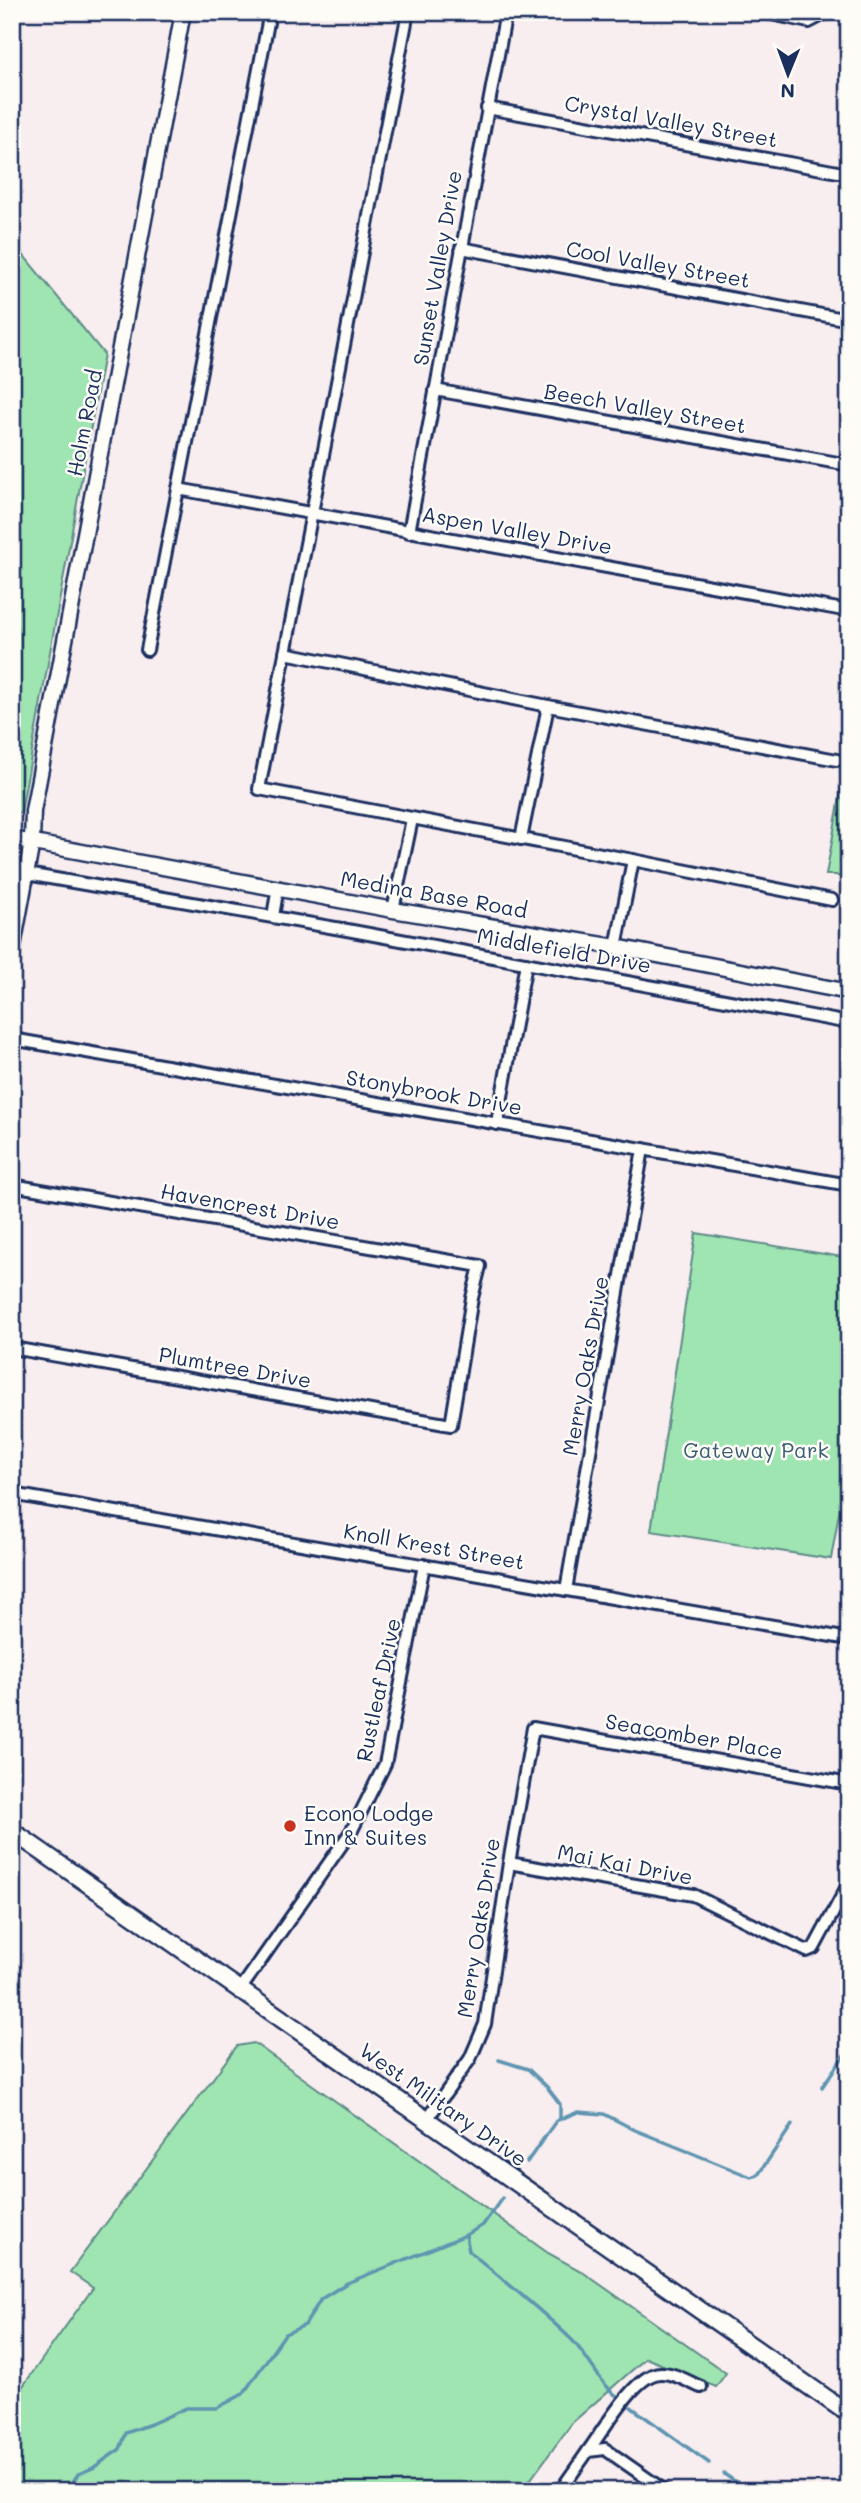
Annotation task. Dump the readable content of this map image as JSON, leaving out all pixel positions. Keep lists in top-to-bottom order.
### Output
{
  "streets": {
    "main road": ["West Military Drive"],
    "street": [
      "Crystal Valley Street",
      "Cool Valley Street",
      "Sunset Valley Drive",
      "Beech Valley Street",
      "Holm Road",
      "Aspen Valley Drive",
      "Medina Base Road",
      "Middlefield Drive",
      "Stonybrook Drive",
      "Havencrest Drive",
      "Merry Oaks Drive",
      "Plumtree Drive",
      "Knoll Krest Street",
      "Rustleaf Drive",
      "Seacomber Place",
      "Mai Kai Drive"
    ]
  },
  "crossings": [
    ["Crystal Valley Street", "Sunset Valley Drive"],
    ["Cool Valley Street", "Sunset Valley Drive"],
    ["Sunset Valley Drive", "Beech Valley Street"],
    ["Sunset Valley Drive", "Aspen Valley Drive"],
    ["Holm Road", "Medina Base Road"],
    ["Holm Road", "Middlefield Drive"],
    ["Stonybrook Drive", "Merry Oaks Drive"],
    ["Havencrest Drive", "Plumtree Drive"],
    ["Merry Oaks Drive", "Knoll Krest Street"],
    ["Merry Oaks Drive", "Seacomber Place"],
    ["Merry Oaks Drive", "Mai Kai Drive"],
    ["Merry Oaks Drive", "West Military Drive"],
    ["Knoll Krest Street", "Rustleaf Drive"],
    ["Rustleaf Drive", "West Military Drive"]
  ],
  "parks": ["Gateway Park"],
  "places": ["Econo Lodge Inn & Suites"],
  "north": "bottom"
}
